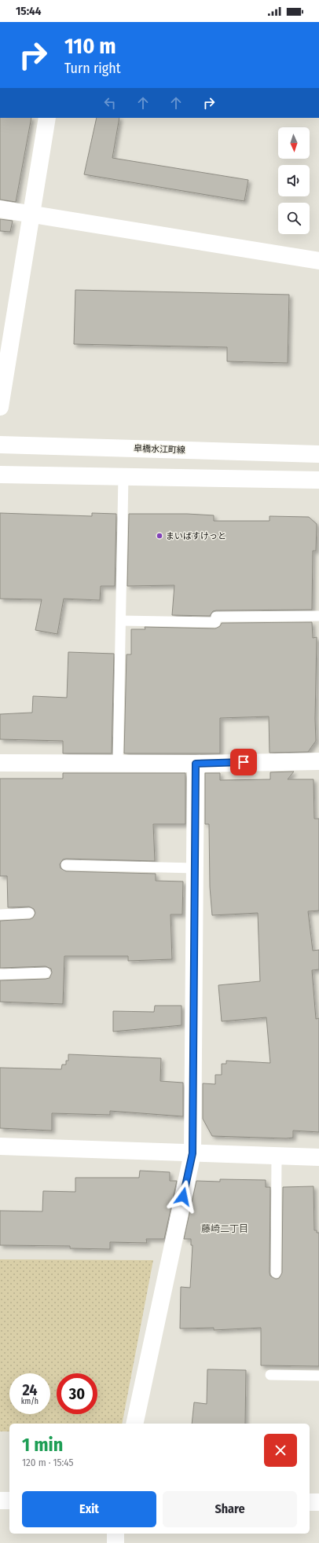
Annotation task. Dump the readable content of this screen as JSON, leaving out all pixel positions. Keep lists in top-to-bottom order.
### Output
{
  "streets": {
    "street": ["皐橋水江町線"]
  },
  "districts": ["藤崎二丁目"],
  "places": ["まいばすけっと"],
  "north": "bottom",
  "page": {
    "status": "15:44",
    "turn": ["110 m", "Turn right"],
    "speed": "24 km/h",
    "limit": "30",
    "heading": ["1 min", "120 m · 15:45"],
    "buttons": ["Exit", "Share"]
  }
}
